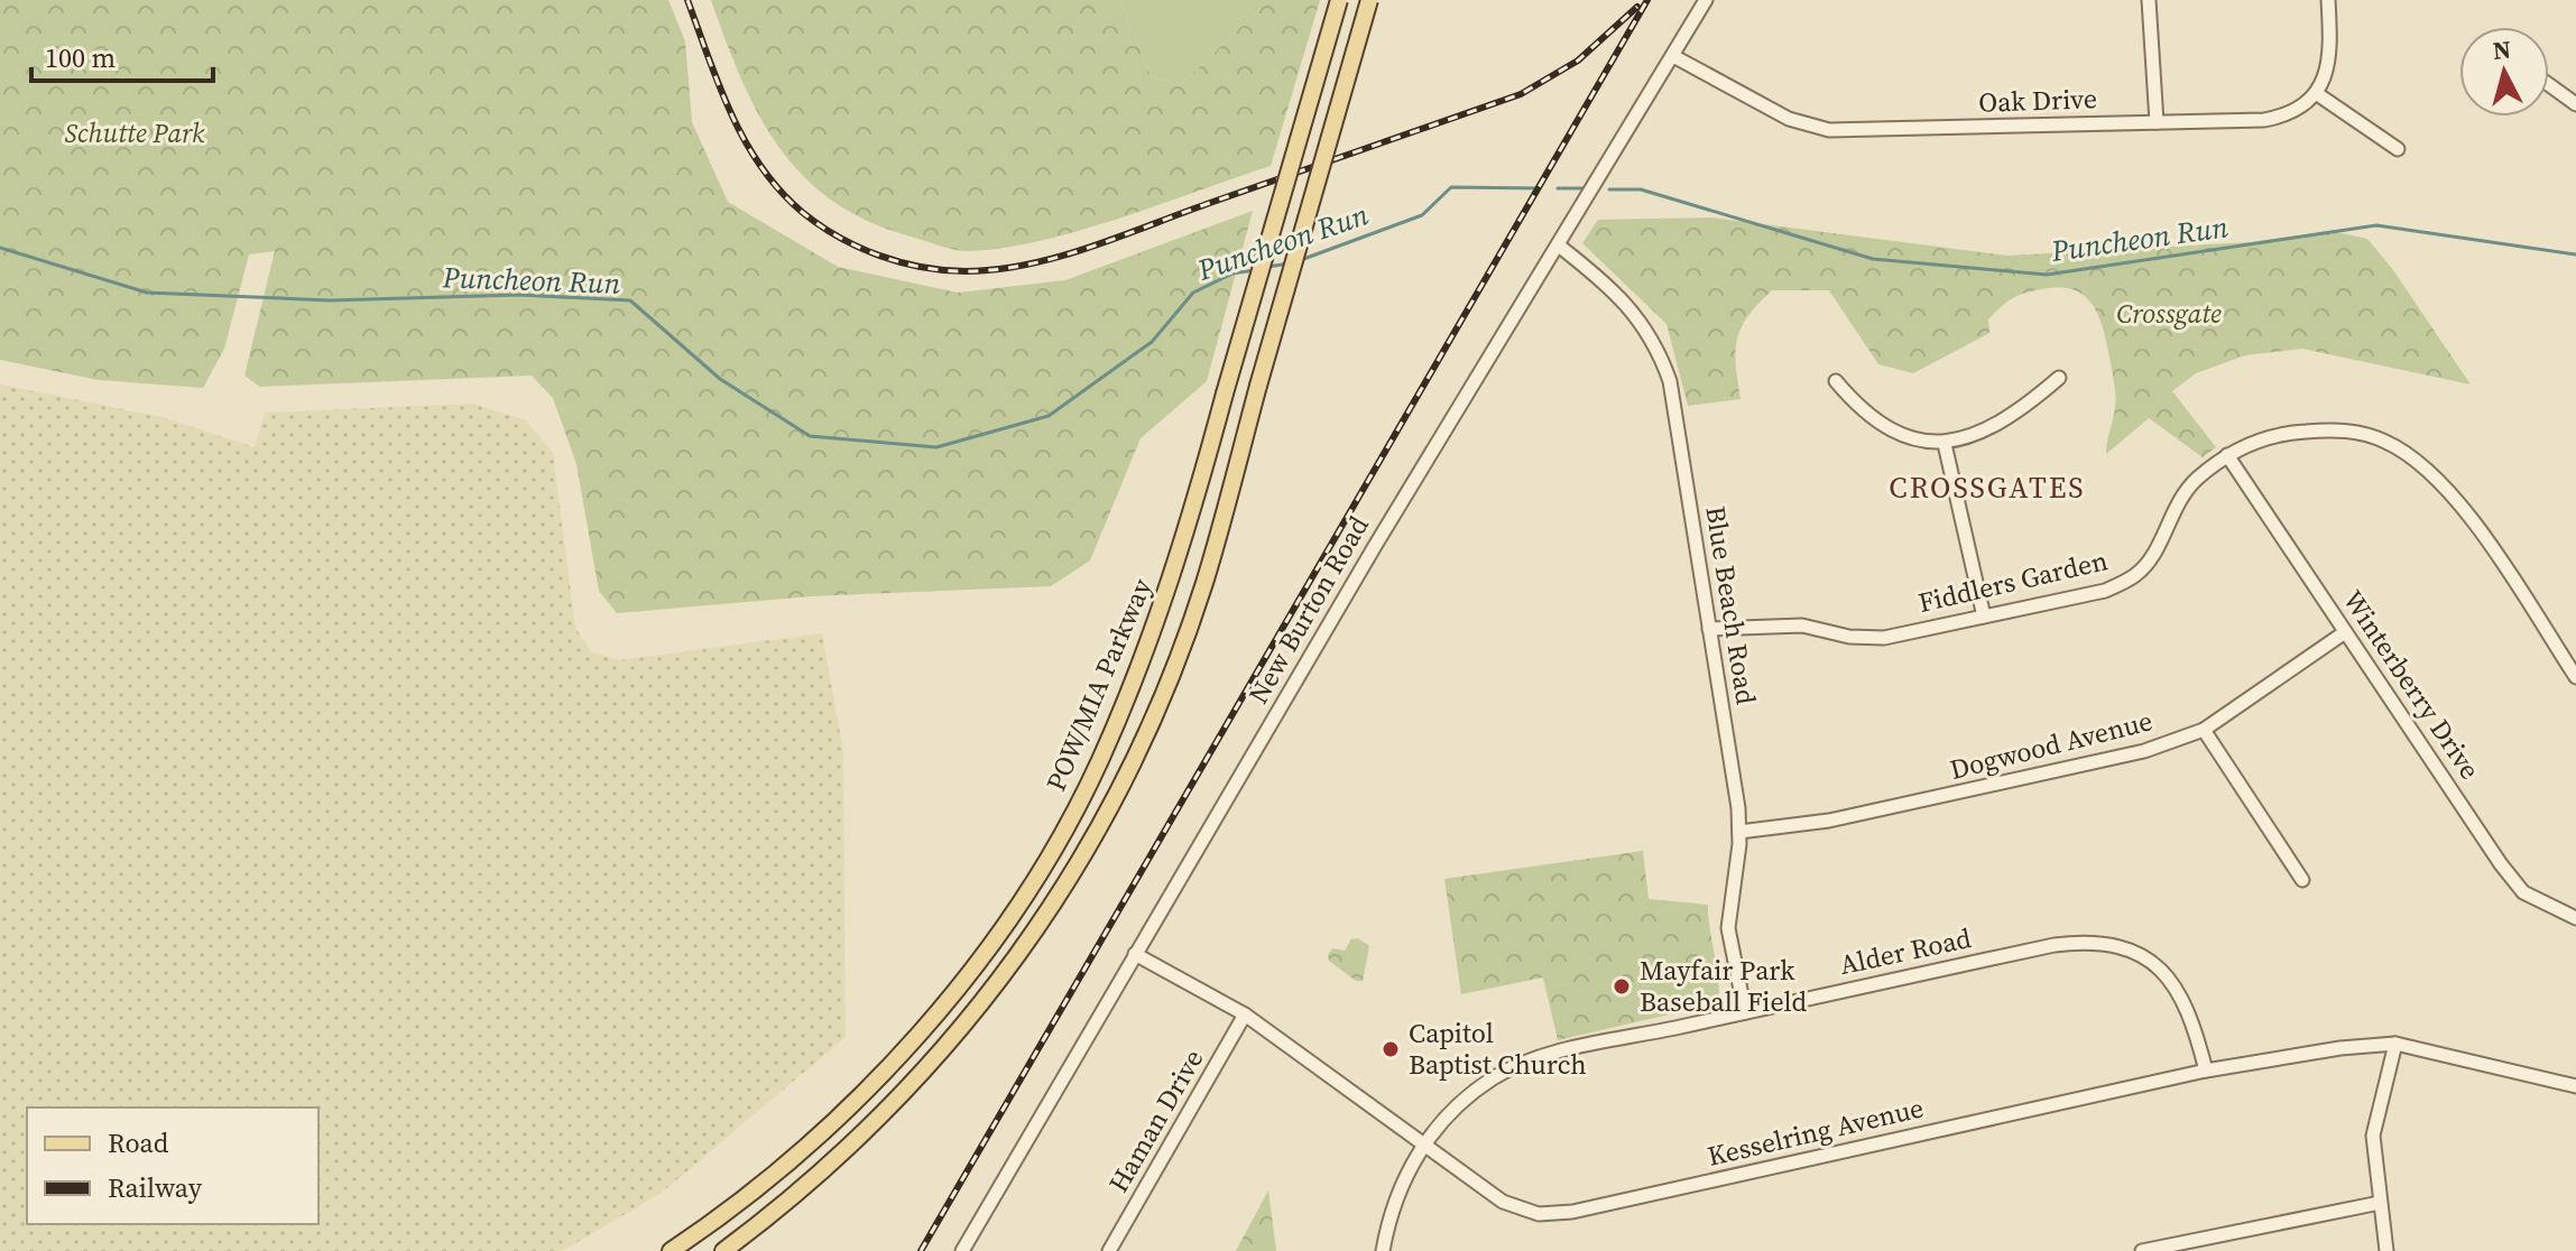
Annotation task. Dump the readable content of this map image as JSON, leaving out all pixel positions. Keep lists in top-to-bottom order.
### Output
{
  "streets": {
    "main road": ["POW/MIA Parkway"],
    "street": [
      "Oak Drive",
      "Fiddlers Garden",
      "Blue Beach Road",
      "New Burton Road",
      "Winterberry Drive",
      "Dogwood Avenue",
      "Alder Road",
      "Haman Drive",
      "Kesselring Avenue"
    ]
  },
  "crossings": [
    ["Oak Drive", "New Burton Road"],
    ["Fiddlers Garden", "Blue Beach Road"],
    ["Fiddlers Garden", "Winterberry Drive"],
    ["Blue Beach Road", "New Burton Road"],
    ["Blue Beach Road", "Dogwood Avenue"],
    ["Blue Beach Road", "Alder Road"],
    ["New Burton Road", "Kesselring Avenue"],
    ["Winterberry Drive", "Dogwood Avenue"],
    ["Alder Road", "Kesselring Avenue"],
    ["Haman Drive", "Kesselring Avenue"]
  ],
  "districts": ["CROSSGATES"],
  "water": ["Puncheon Run"],
  "parks": ["Schutte Park", "Crossgate"],
  "places": ["Mayfair Park Baseball Field", "Capitol Baptist Church"],
  "legend": ["Road", "Railway"],
  "scale_bar": "100 m",
  "north": "top"
}
